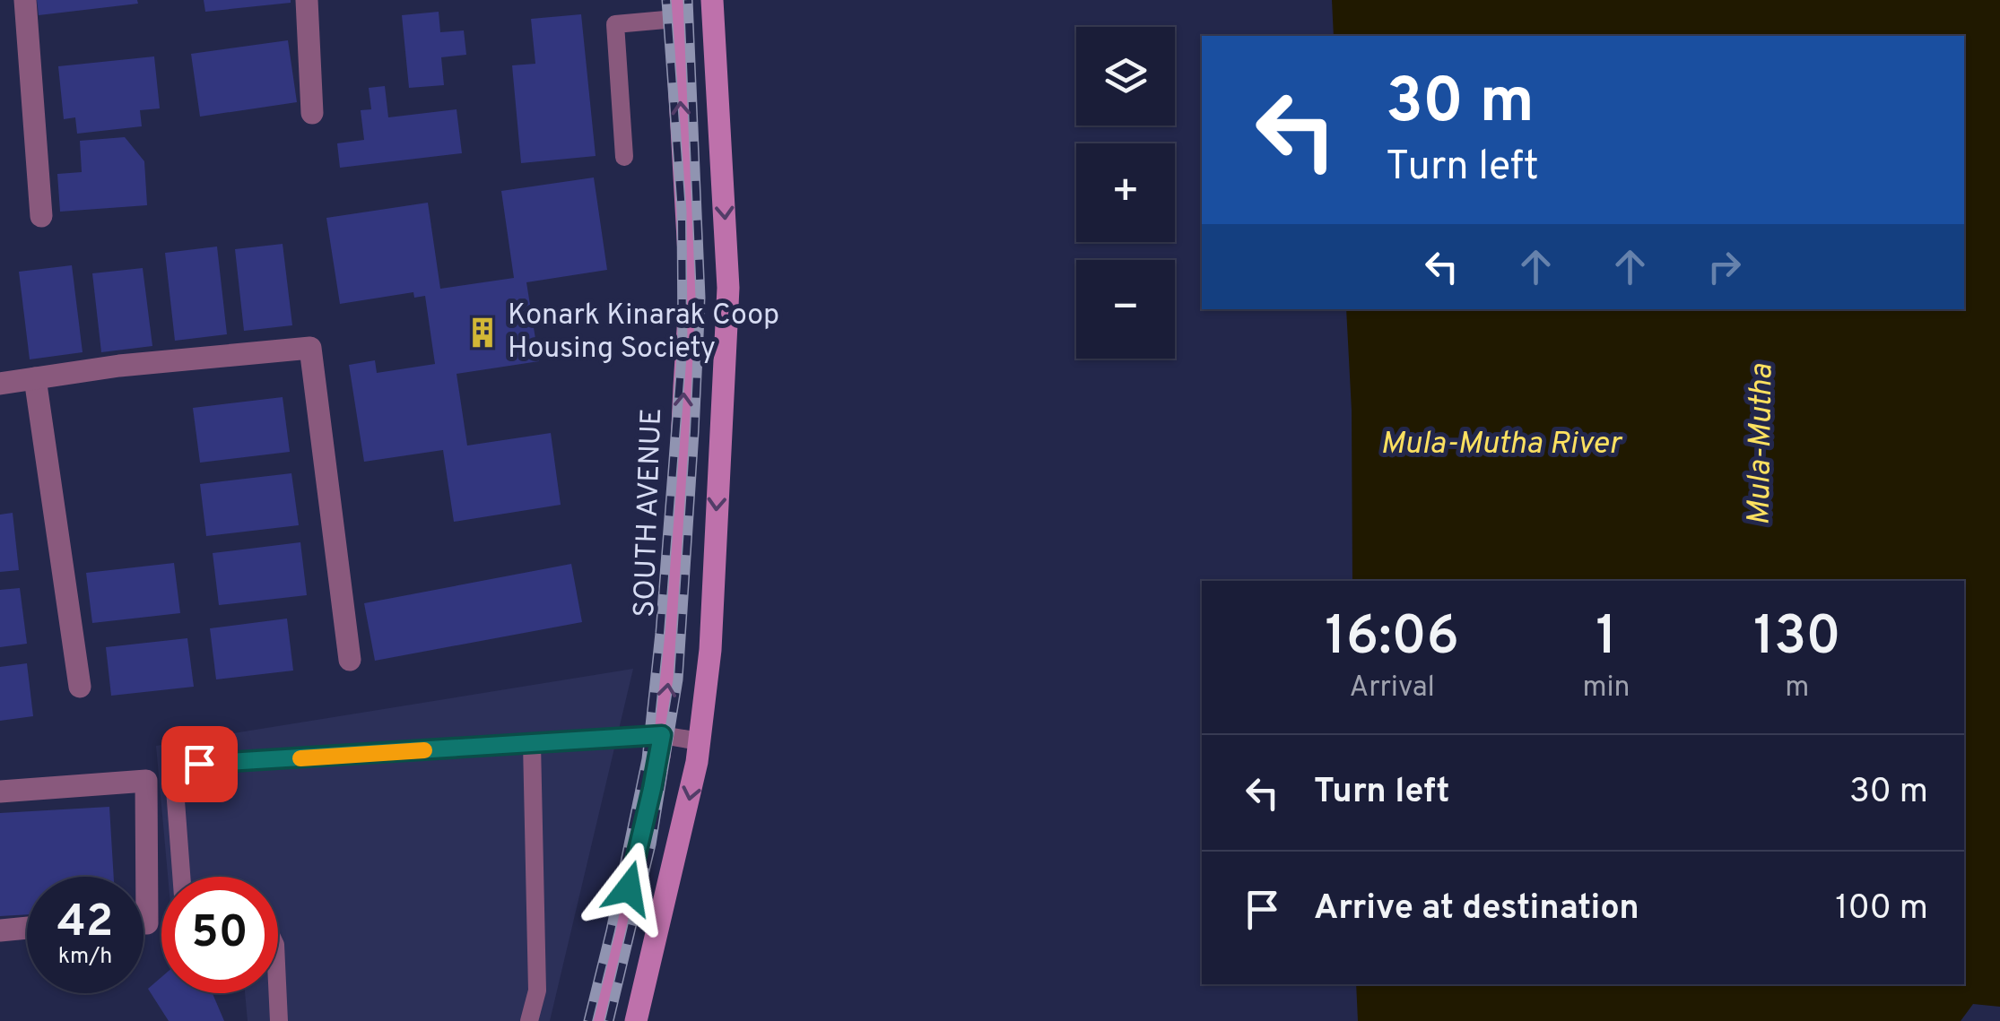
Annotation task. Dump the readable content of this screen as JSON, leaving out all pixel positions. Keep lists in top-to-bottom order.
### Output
{
  "streets": {
    "main road": ["SOUTH AVENUE"]
  },
  "water": ["Mula-Mutha River", "Mula-Mutha"],
  "places": {
    "building": ["Konark Kinarak Coop Housing Society"]
  },
  "page": {
    "map_buttons": ["+", "−"],
    "turn": ["30 m", "Turn left"],
    "eta": [
      "16:06",
      "Arrival",
      "1",
      "min",
      "130",
      "m"
    ],
    "list": [
      {
        "name": "Turn left",
        "value": "30 m"
      },
      {
        "name": "Arrive at destination",
        "value": "100 m"
      }
    ],
    "speed": "42 km/h",
    "limit": "50"
  }
}
